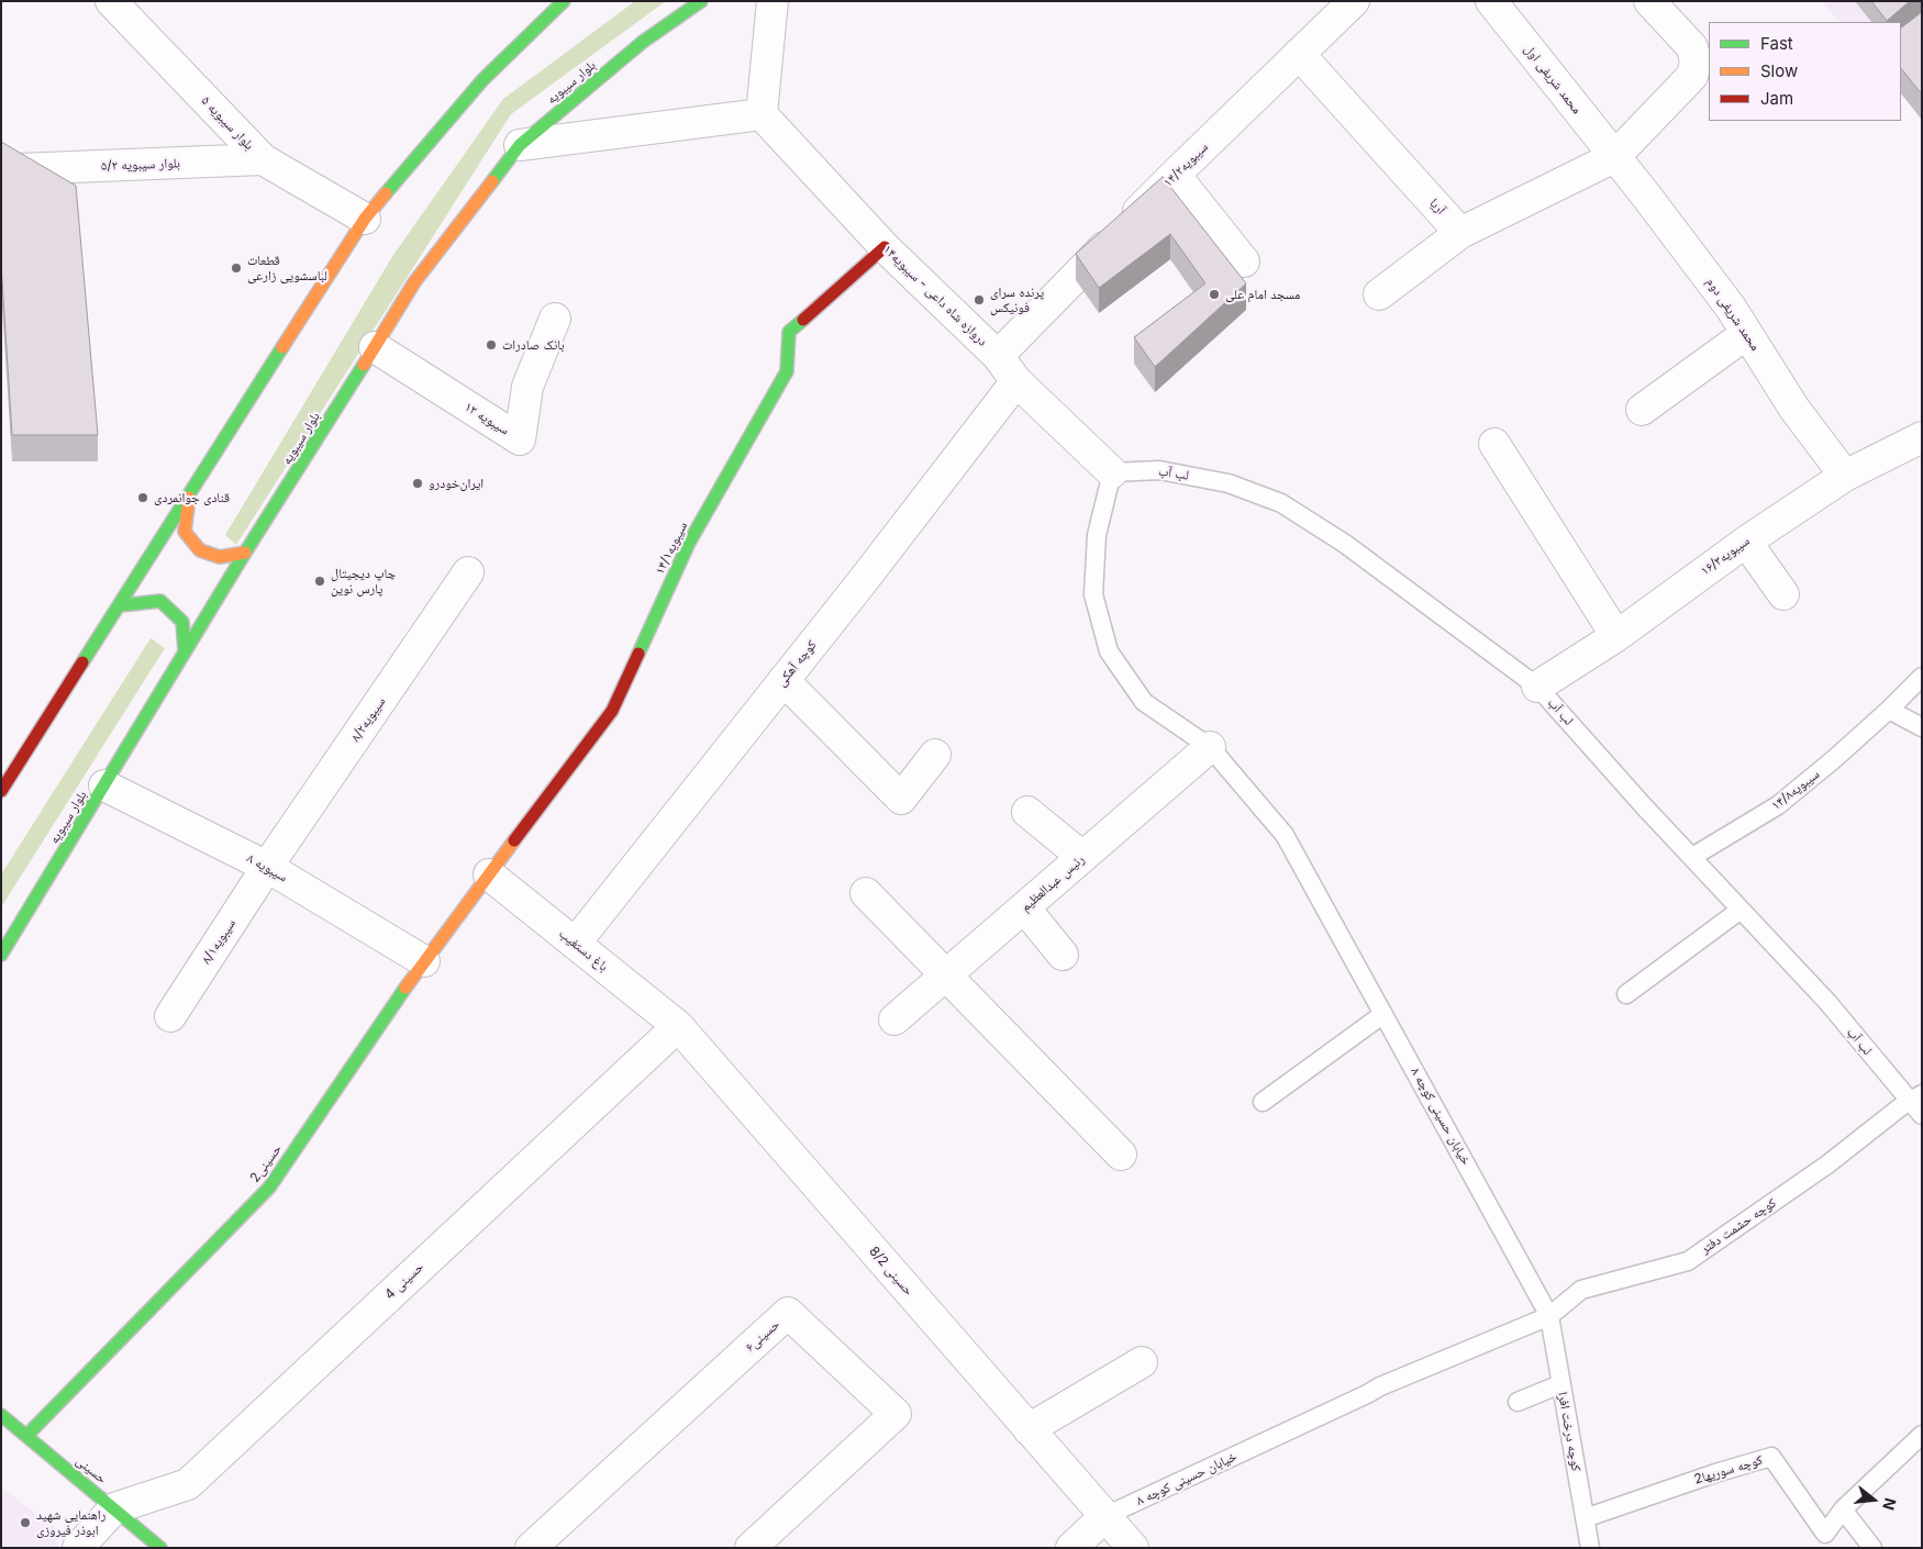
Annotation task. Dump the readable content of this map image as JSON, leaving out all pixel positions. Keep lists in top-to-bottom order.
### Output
{
  "streets": {
    "main road": [
      "بلوار سیبویه",
      "سیبویه۱۴/۱",
      "حسینی2",
      "حسینی"
    ],
    "street": [
      "محمد شریفی اول",
      "بلوار سیبویه ۵",
      "بلوار سیبویه ۵/۲",
      "سیبویه۱۴/۲",
      "آریا",
      "دروازه شاه داعی - سیبویه۱۴",
      "محمد شریفی دوم",
      "سیبویه ۱۲",
      "سیبویه۱۶/۳",
      "کوچه آهکی",
      "سیبویه۸/۲",
      "سیبویه ۸",
      "رئیس عبدالعظیم",
      "سیبویه۸/۱",
      "باغ دستغیب",
      "خیابان حسینی کوچه ۸",
      "8/2 حسینی",
      "حسینی 4",
      "حسینی۶"
    ],
    "lane": [
      "لب آب",
      "سیبویه۱۴/۸",
      "کوچه حشمت دفتر",
      "کوچه درخت افرا",
      "کوچه سوریها2"
    ]
  },
  "crossings": [
    ["محمد شریفی اول", "محمد شریفی دوم"],
    ["بلوار سیبویه", "سیبویه ۱۲"],
    ["بلوار سیبویه", "سیبویه ۸"],
    ["بلوار سیبویه ۵", "بلوار سیبویه ۵/۲"],
    ["سیبویه۱۴/۲", "آریا"],
    ["سیبویه۱۴/۲", "دروازه شاه داعی - سیبویه۱۴"],
    ["دروازه شاه داعی - سیبویه۱۴", "لب آب"],
    ["دروازه شاه داعی - سیبویه۱۴", "سیبویه۱۴/۱"],
    ["دروازه شاه داعی - سیبویه۱۴", "کوچه آهکی"],
    ["دروازه شاه داعی - سیبویه۱۴", "خیابان حسینی کوچه ۸"],
    ["محمد شریفی دوم", "سیبویه۱۶/۳"],
    ["لب آب", "سیبویه۱۶/۳"],
    ["لب آب", "سیبویه۱۴/۸"],
    ["لب آب", "خیابان حسینی کوچه ۸"],
    ["لب آب", "کوچه حشمت دفتر"],
    ["سیبویه۱۴/۱", "باغ دستغیب"],
    ["سیبویه۱۴/۱", "حسینی2"],
    ["کوچه آهکی", "باغ دستغیب"],
    ["سیبویه۸/۲", "سیبویه ۸"],
    ["سیبویه۸/۲", "سیبویه۸/۱"],
    ["سیبویه ۸", "سیبویه۸/۱"],
    ["سیبویه ۸", "حسینی2"],
    ["رئیس عبدالعظیم", "خیابان حسینی کوچه ۸"],
    ["باغ دستغیب", "حسینی2"],
    ["باغ دستغیب", "8/2 حسینی"],
    ["باغ دستغیب", "حسینی 4"],
    ["خیابان حسینی کوچه ۸", "کوچه حشمت دفتر"],
    ["خیابان حسینی کوچه ۸", "8/2 حسینی"],
    ["خیابان حسینی کوچه ۸", "کوچه درخت افرا"],
    ["حسینی2", "حسینی"],
    ["کوچه حشمت دفتر", "کوچه درخت افرا"],
    ["8/2 حسینی", "حسینی 4"],
    ["حسینی 4", "حسینی"],
    ["کوچه درخت افرا", "کوچه سوریها2"]
  ],
  "places": [
    "قطعات لباسشویی زارعی",
    "مسجد امام علی",
    "پرنده سرای فونیکس",
    "بانک صادرات",
    "ایران‌خودرو",
    "قنادی جوانمردی",
    "چاپ دیجیتال پارس نوین",
    "راهنمایی شهید ابوذر فیروزی"
  ],
  "legend": ["Fast", "Slow", "Jam"],
  "north": "right"
}
